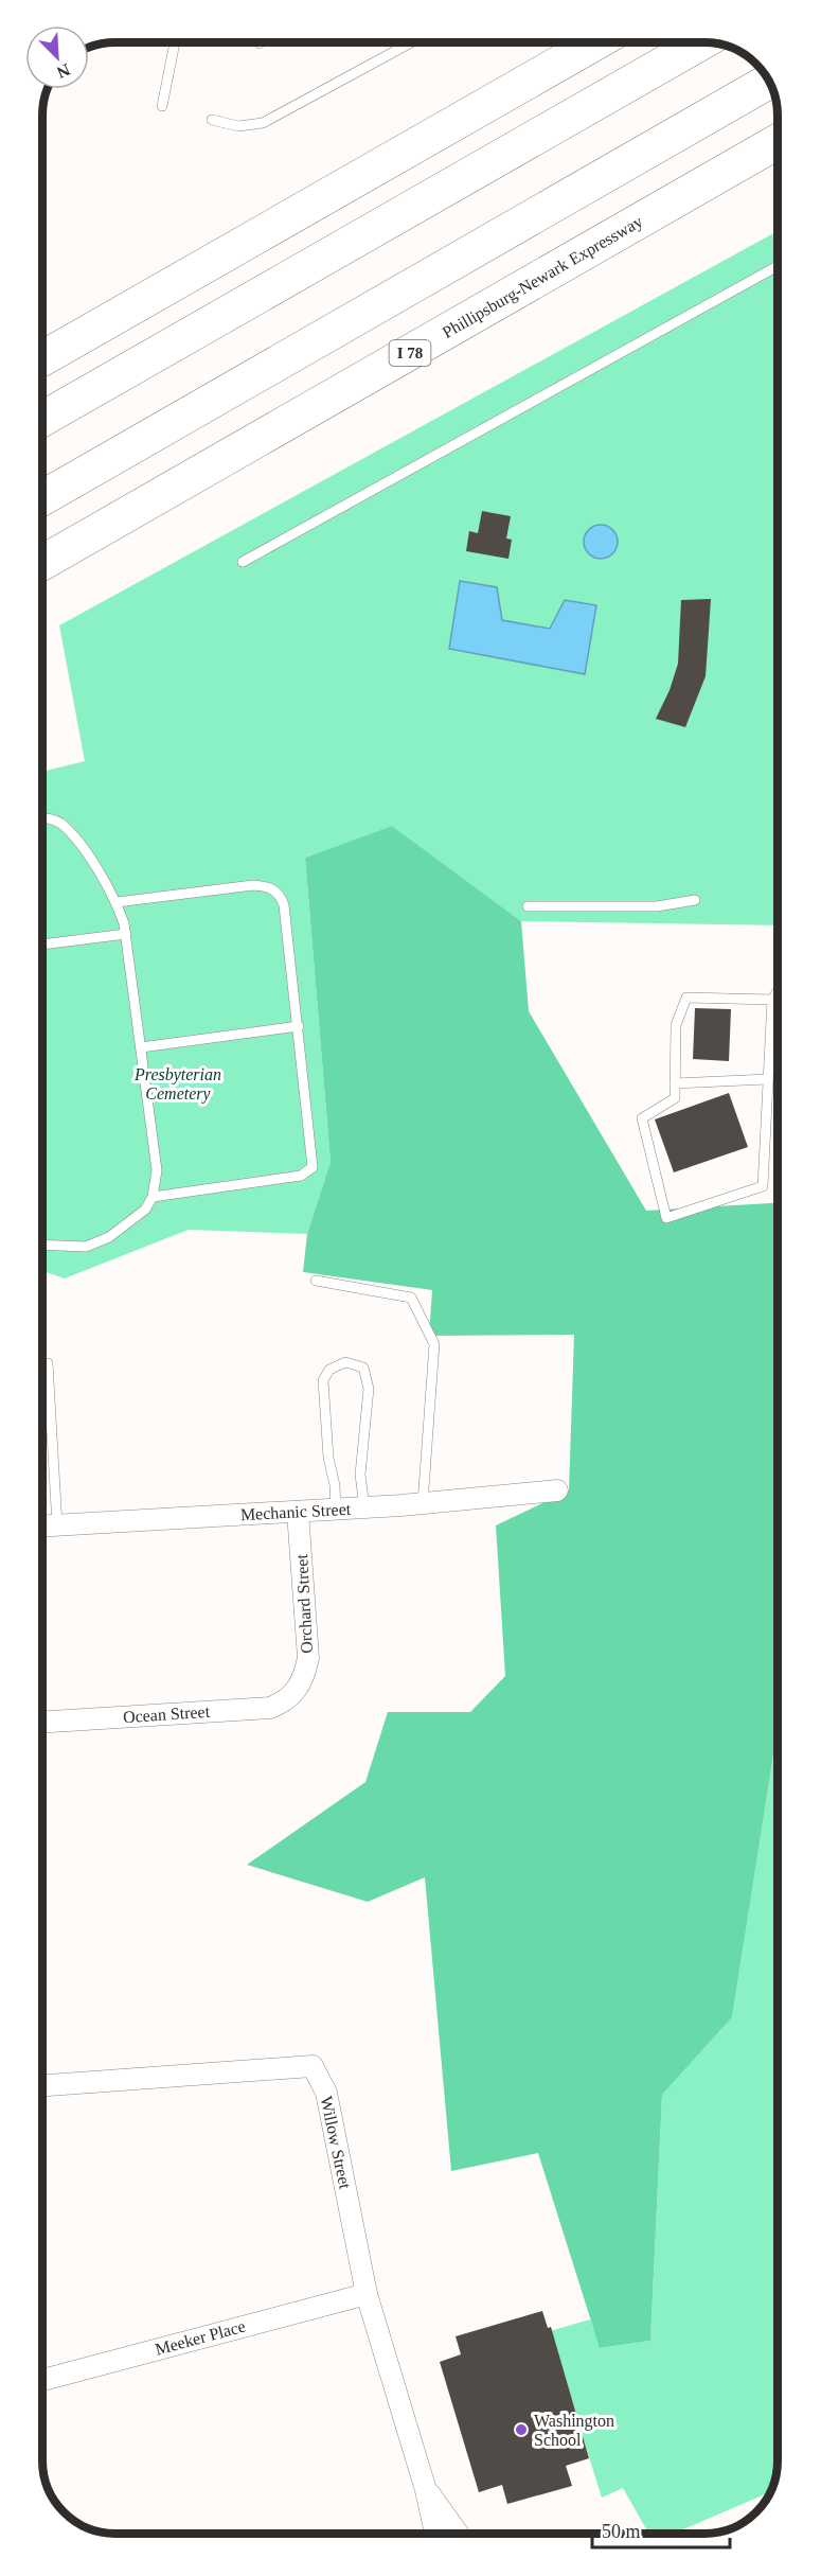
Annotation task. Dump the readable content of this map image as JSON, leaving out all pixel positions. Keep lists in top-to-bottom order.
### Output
{
  "streets": {
    "highway": ["Phillipsburg-Newark Expressway", "I 78"],
    "street": [
      "Mechanic Street",
      "Orchard Street",
      "Ocean Street",
      "Willow Street",
      "Meeker Place"
    ]
  },
  "crossings": [
    ["Mechanic Street", "Orchard Street"],
    ["Orchard Street", "Ocean Street"],
    ["Willow Street", "Meeker Place"]
  ],
  "parks": ["Presbyterian Cemetery"],
  "places": ["Washington School"],
  "scale_bar": "50 m",
  "north": "bottom right"
}
